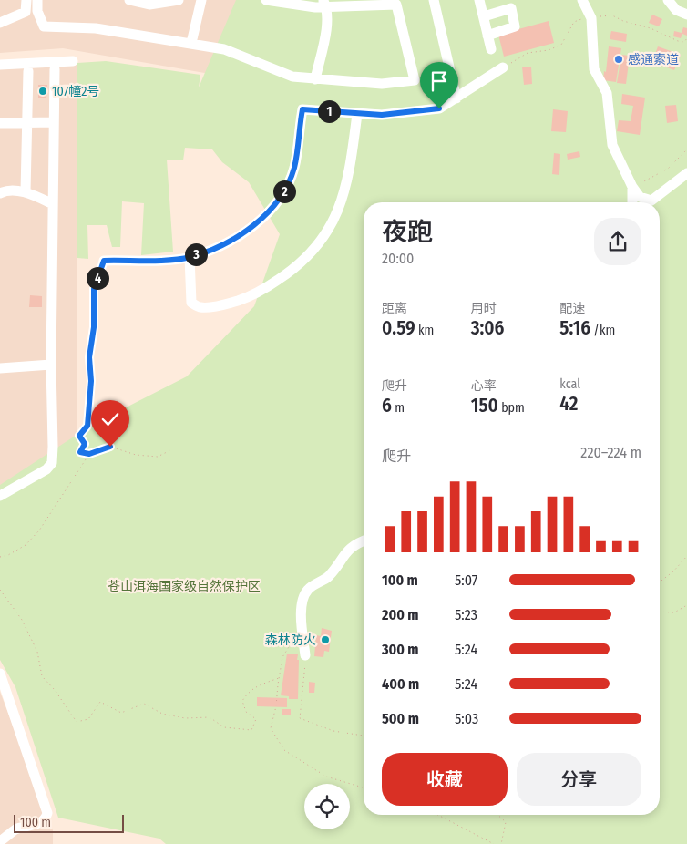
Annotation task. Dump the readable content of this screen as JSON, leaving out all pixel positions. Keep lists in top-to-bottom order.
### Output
{
  "parks": ["苍山洱海国家级自然保护区"],
  "places": ["感通索道", "107幢2号", "森林防火"],
  "scale_bar": "100 m",
  "page": {
    "pins": [
      "1",
      "2",
      "3",
      "4"
    ],
    "heading": ["夜跑", "20:00"],
    "stats": [
      ["距离", "0.59 km"],
      ["用时", "3:06"],
      ["配速", "5:16 /km"],
      ["爬升", "6 m"],
      ["心率", "150 bpm"],
      ["kcal", "42"]
    ],
    "chart": ["爬升", "220–224 m"],
    "list": [
      {
        "name": "100 m",
        "note": "5:07"
      },
      {
        "name": "200 m",
        "note": "5:23"
      },
      {
        "name": "300 m",
        "note": "5:24"
      },
      {
        "name": "400 m",
        "note": "5:24"
      },
      {
        "name": "500 m",
        "note": "5:03"
      }
    ],
    "buttons": ["收藏", "分享"],
    "scale": "100 m"
  }
}
